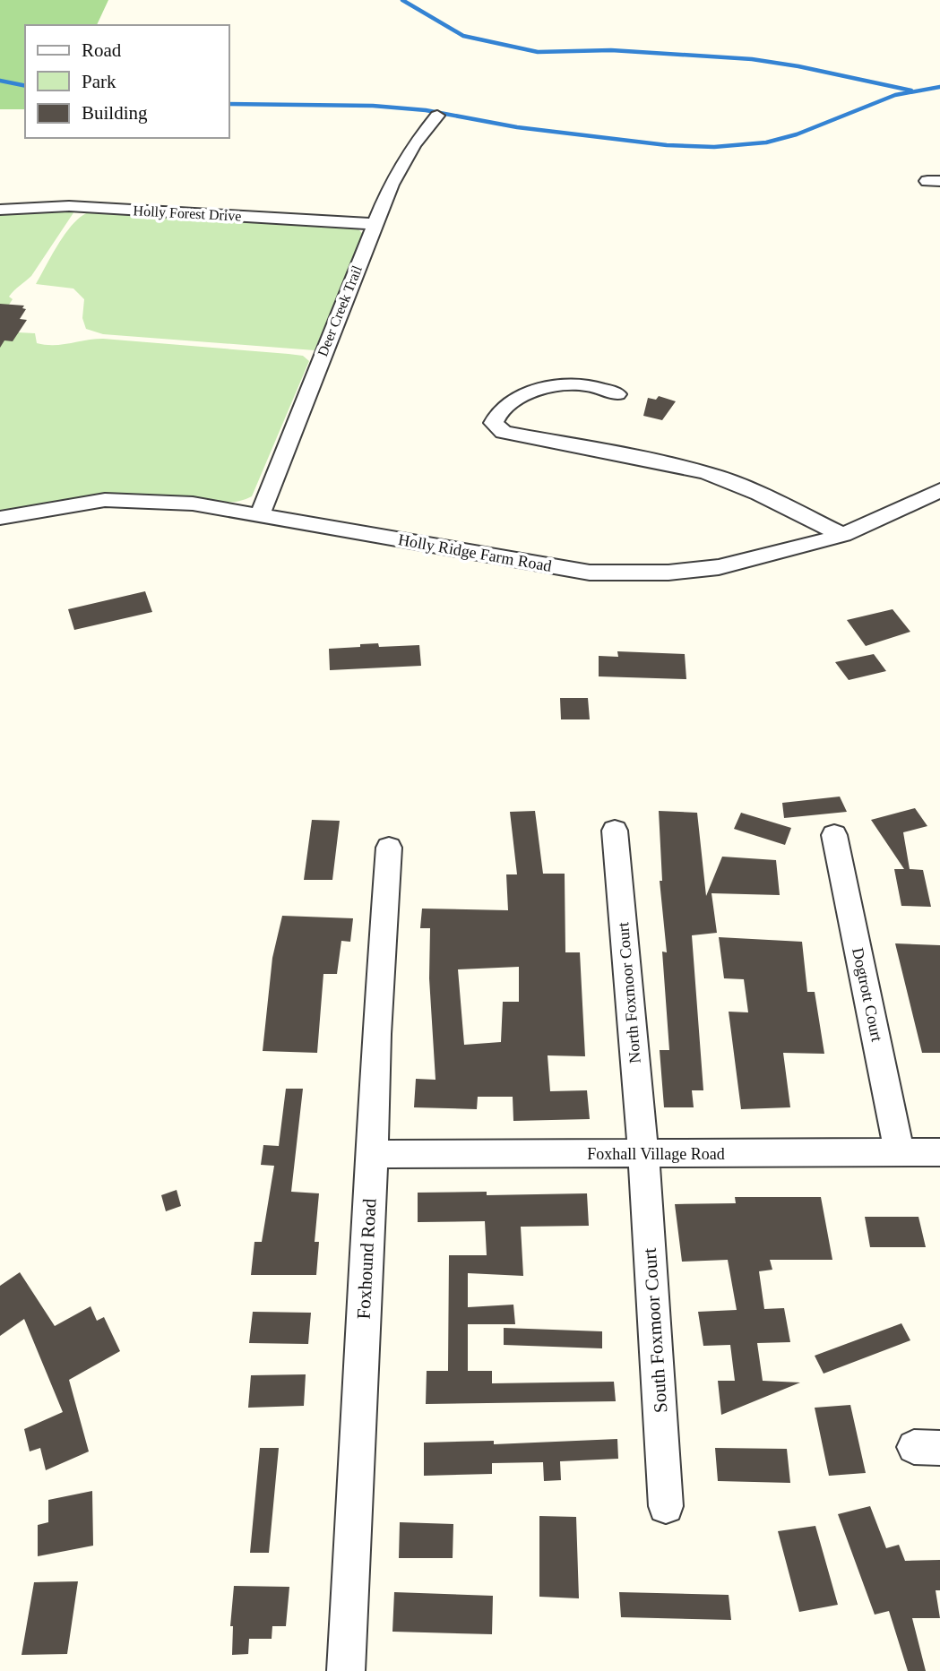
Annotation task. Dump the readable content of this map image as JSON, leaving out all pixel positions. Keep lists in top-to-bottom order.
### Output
{
  "streets": {
    "street": [
      "Holly Forest Drive",
      "Deer Creek Trail",
      "Holly Ridge Farm Road",
      "North Foxmoor Court",
      "Dogtrott Court",
      "Foxhall Village Road",
      "Foxhound Road",
      "South Foxmoor Court"
    ]
  },
  "crossings": [
    ["Holly Forest Drive", "Deer Creek Trail"],
    ["Deer Creek Trail", "Holly Ridge Farm Road"],
    ["North Foxmoor Court", "Foxhall Village Road"],
    ["North Foxmoor Court", "South Foxmoor Court"],
    ["Dogtrott Court", "Foxhall Village Road"],
    ["Foxhall Village Road", "Foxhound Road"],
    ["Foxhall Village Road", "South Foxmoor Court"]
  ],
  "legend": ["Road", "Park", "Building"]
}
